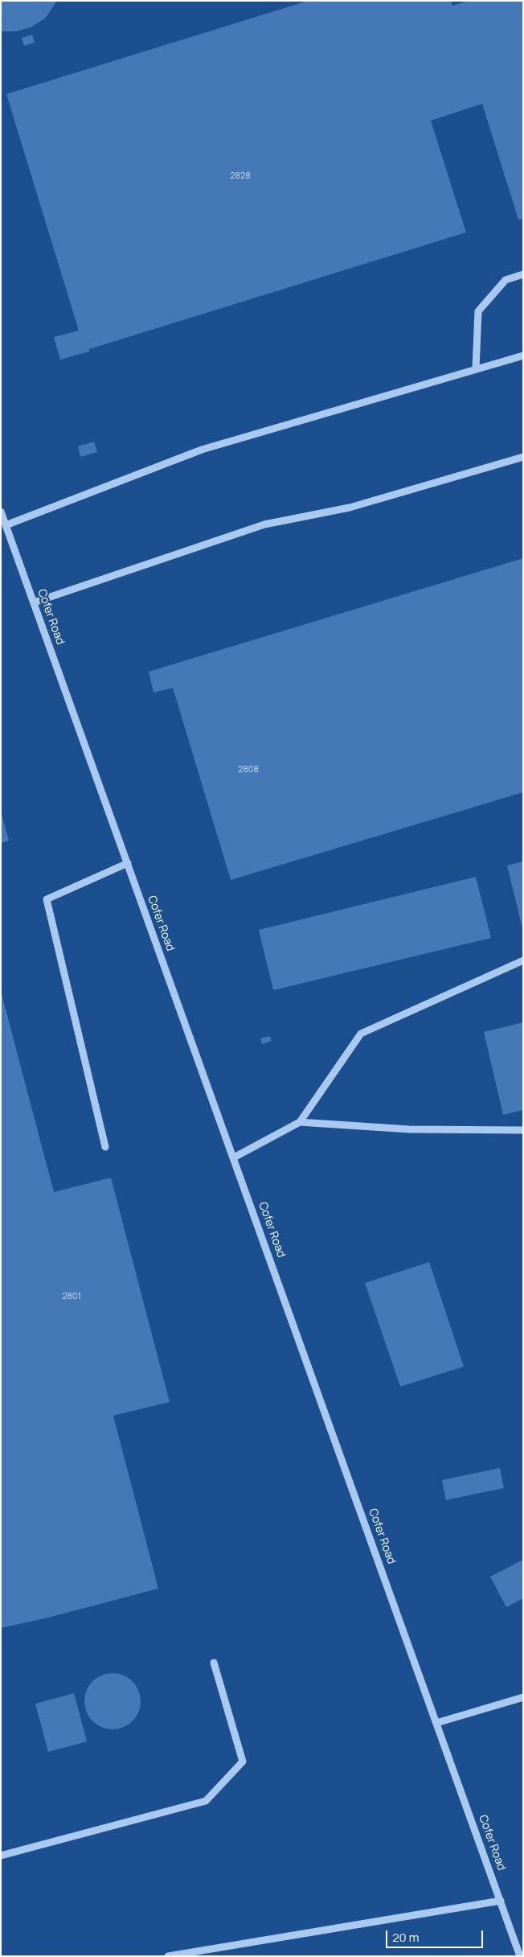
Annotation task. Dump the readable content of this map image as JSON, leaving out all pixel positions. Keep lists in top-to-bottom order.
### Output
{
  "streets": {
    "street": ["Cofer Road"]
  },
  "house_numbers": ["2828", "2808", "2801"],
  "scale_bar": "20 m"
}
